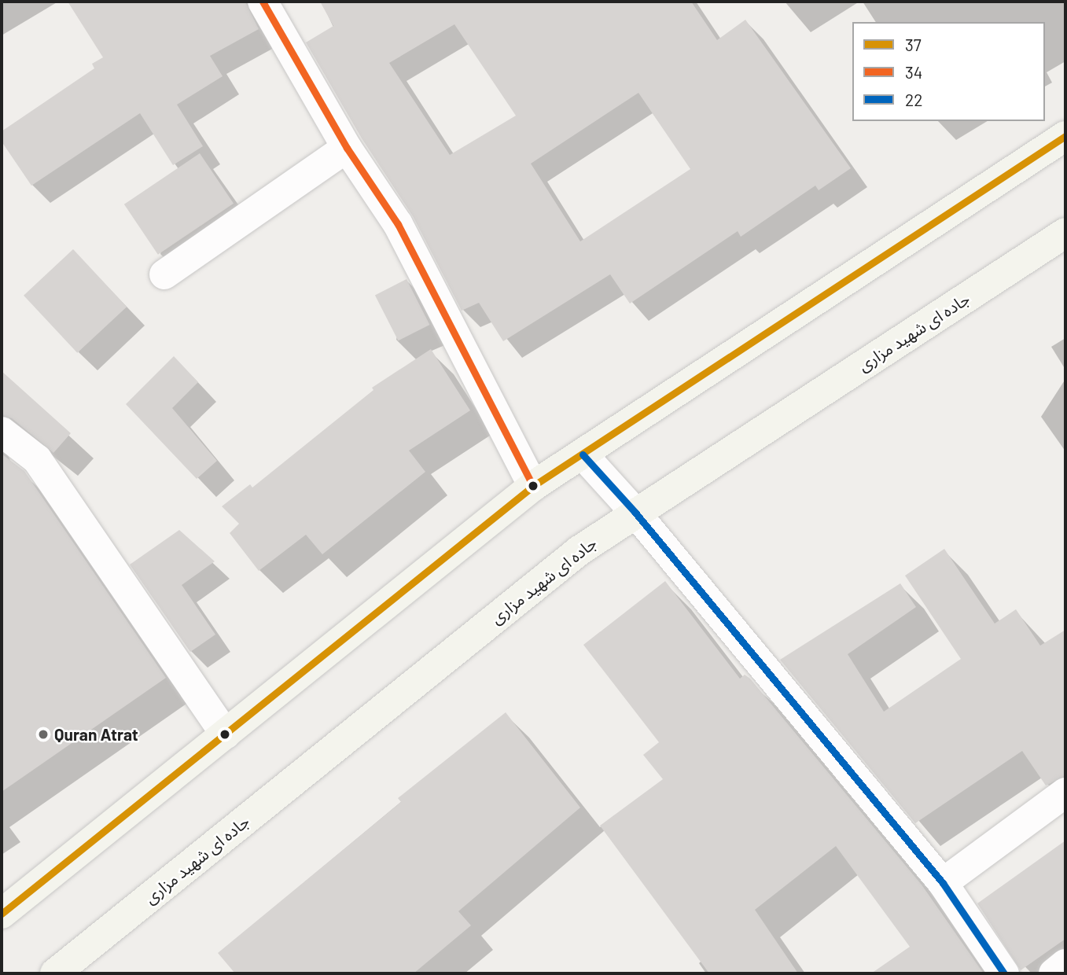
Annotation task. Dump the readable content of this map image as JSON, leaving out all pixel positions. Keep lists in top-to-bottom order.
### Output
{
  "streets": {
    "main road": ["جاده ای شهید مزاری"]
  },
  "places": ["Quran Atrat"],
  "lines": ["transit line 34", "transit line 37", "transit line 22"],
  "legend": ["37", "34", "22"]
}
